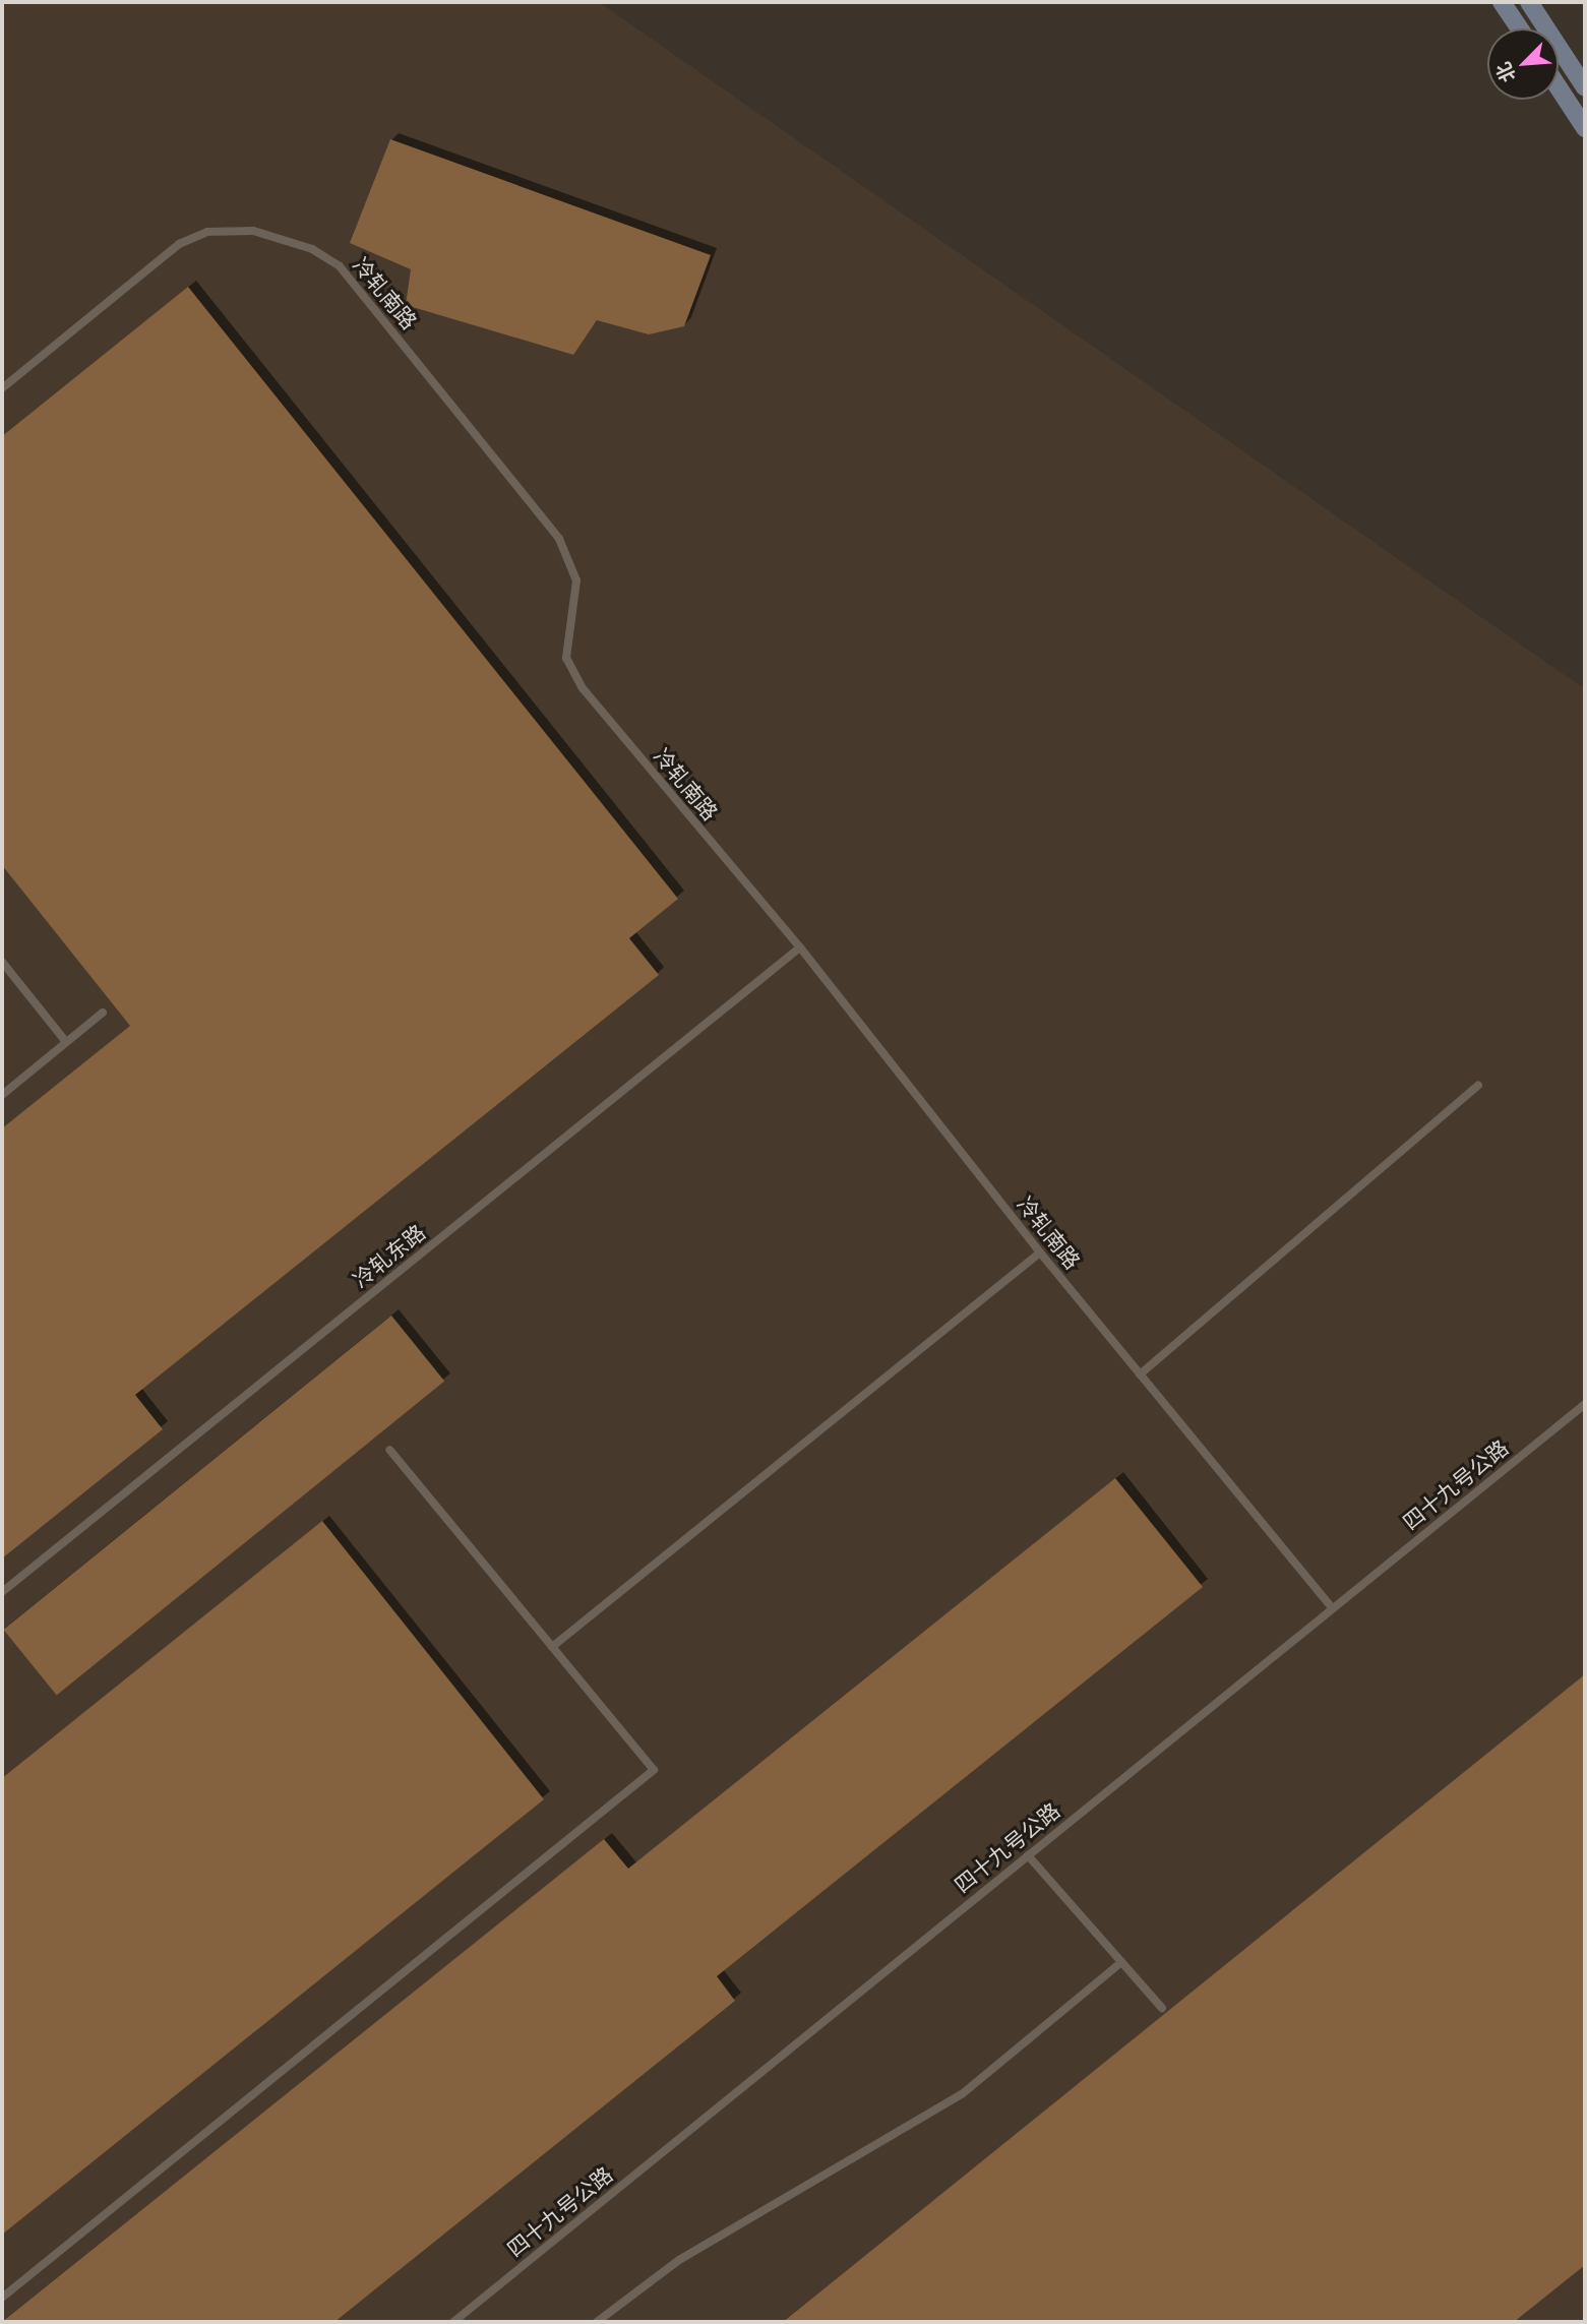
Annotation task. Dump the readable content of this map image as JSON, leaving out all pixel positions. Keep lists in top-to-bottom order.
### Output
{
  "streets": {
    "lane": ["冷轧南路", "冷轧东路", "四十九号公路"]
  },
  "crossings": [
    ["冷轧南路", "冷轧东路"],
    ["冷轧南路", "四十九号公路"]
  ],
  "north": "bottom left"
}
